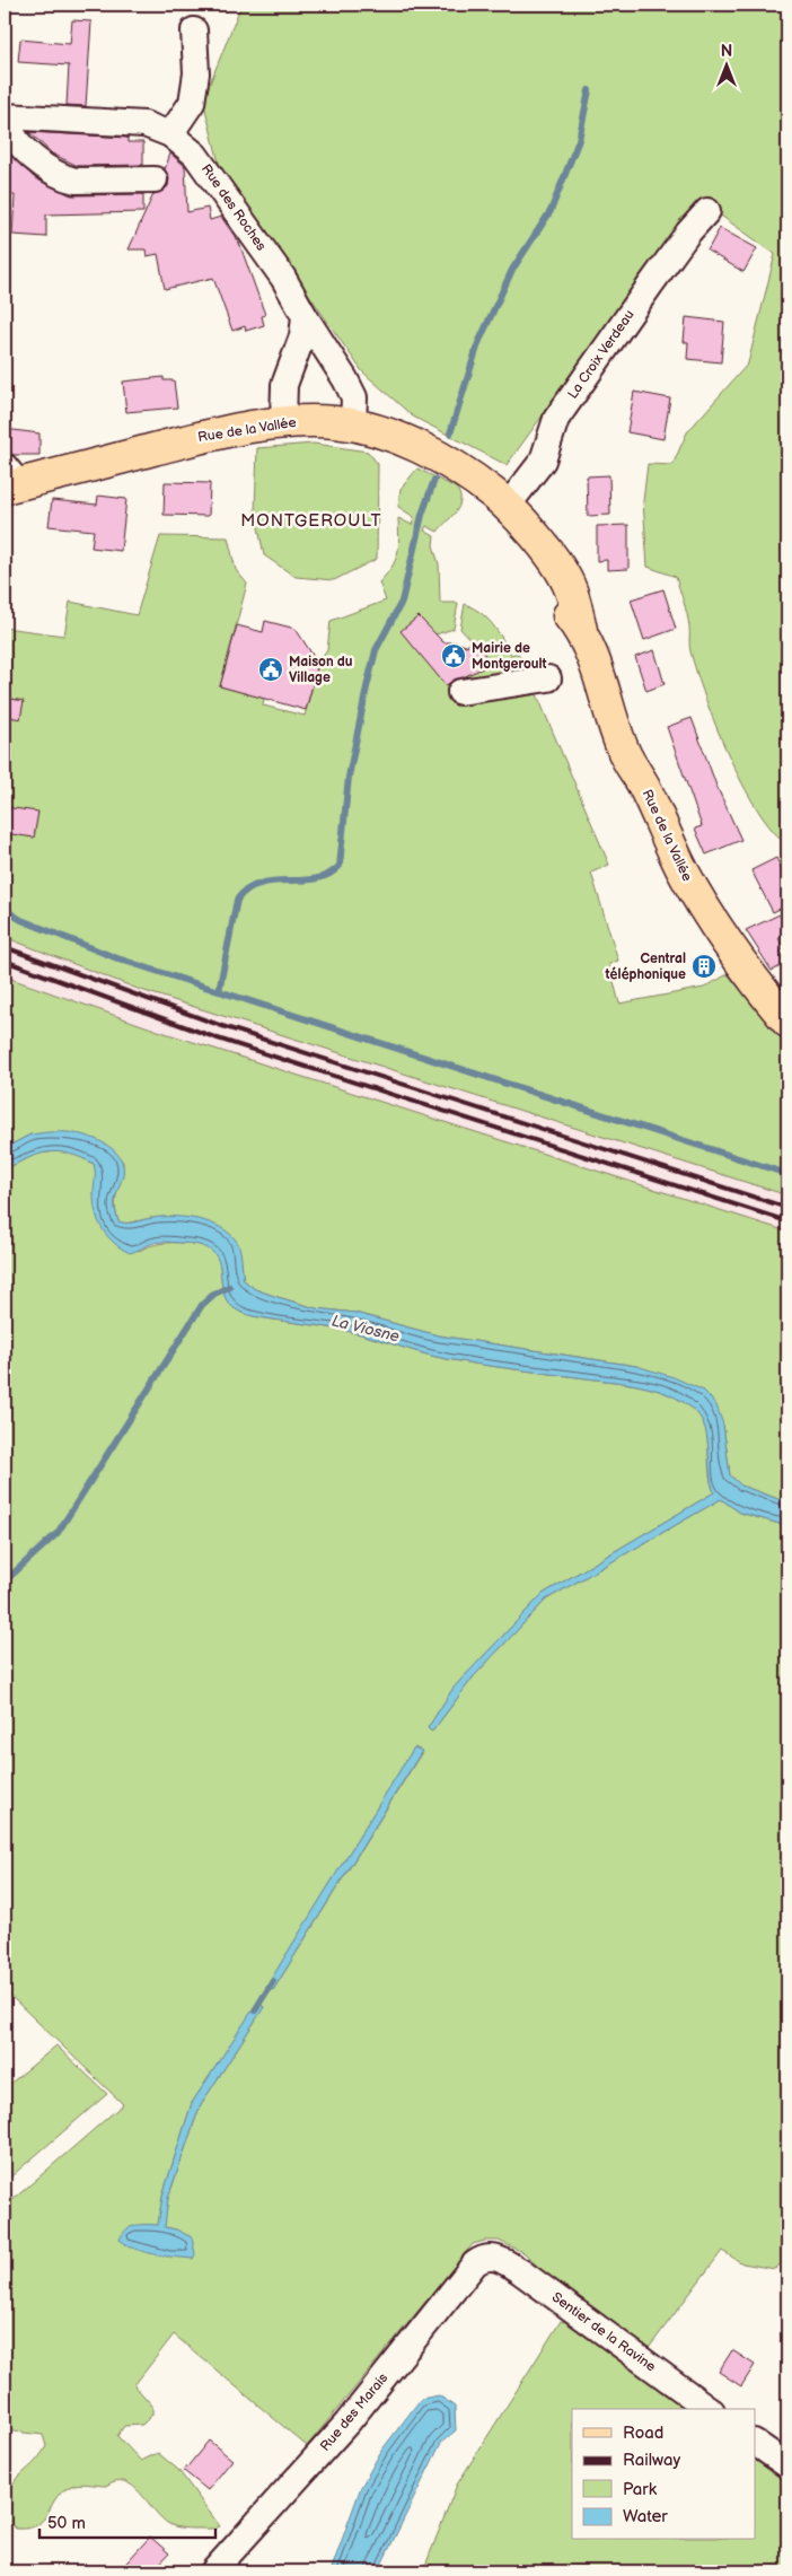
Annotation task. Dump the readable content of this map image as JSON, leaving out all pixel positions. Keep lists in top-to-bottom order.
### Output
{
  "streets": {
    "main road": ["Rue de la Vallée"],
    "street": [
      "Rue des Roches",
      "La Croix Verdeau",
      "Sentier de la Ravine",
      "Rue des Marais"
    ]
  },
  "crossings": [
    ["Rue des Roches", "Rue de la Vallée"],
    ["La Croix Verdeau", "Rue de la Vallée"],
    ["Sentier de la Ravine", "Rue des Marais"]
  ],
  "districts": ["MONTGEROULT"],
  "water": ["La Viosne"],
  "places": {
    "public building": ["Mairie de Montgeroult", "Maison du Village"],
    "building": ["Central téléphonique"]
  },
  "legend": [
    "Road",
    "Railway",
    "Park",
    "Water"
  ],
  "scale_bar": "50 m",
  "north": "top"
}
